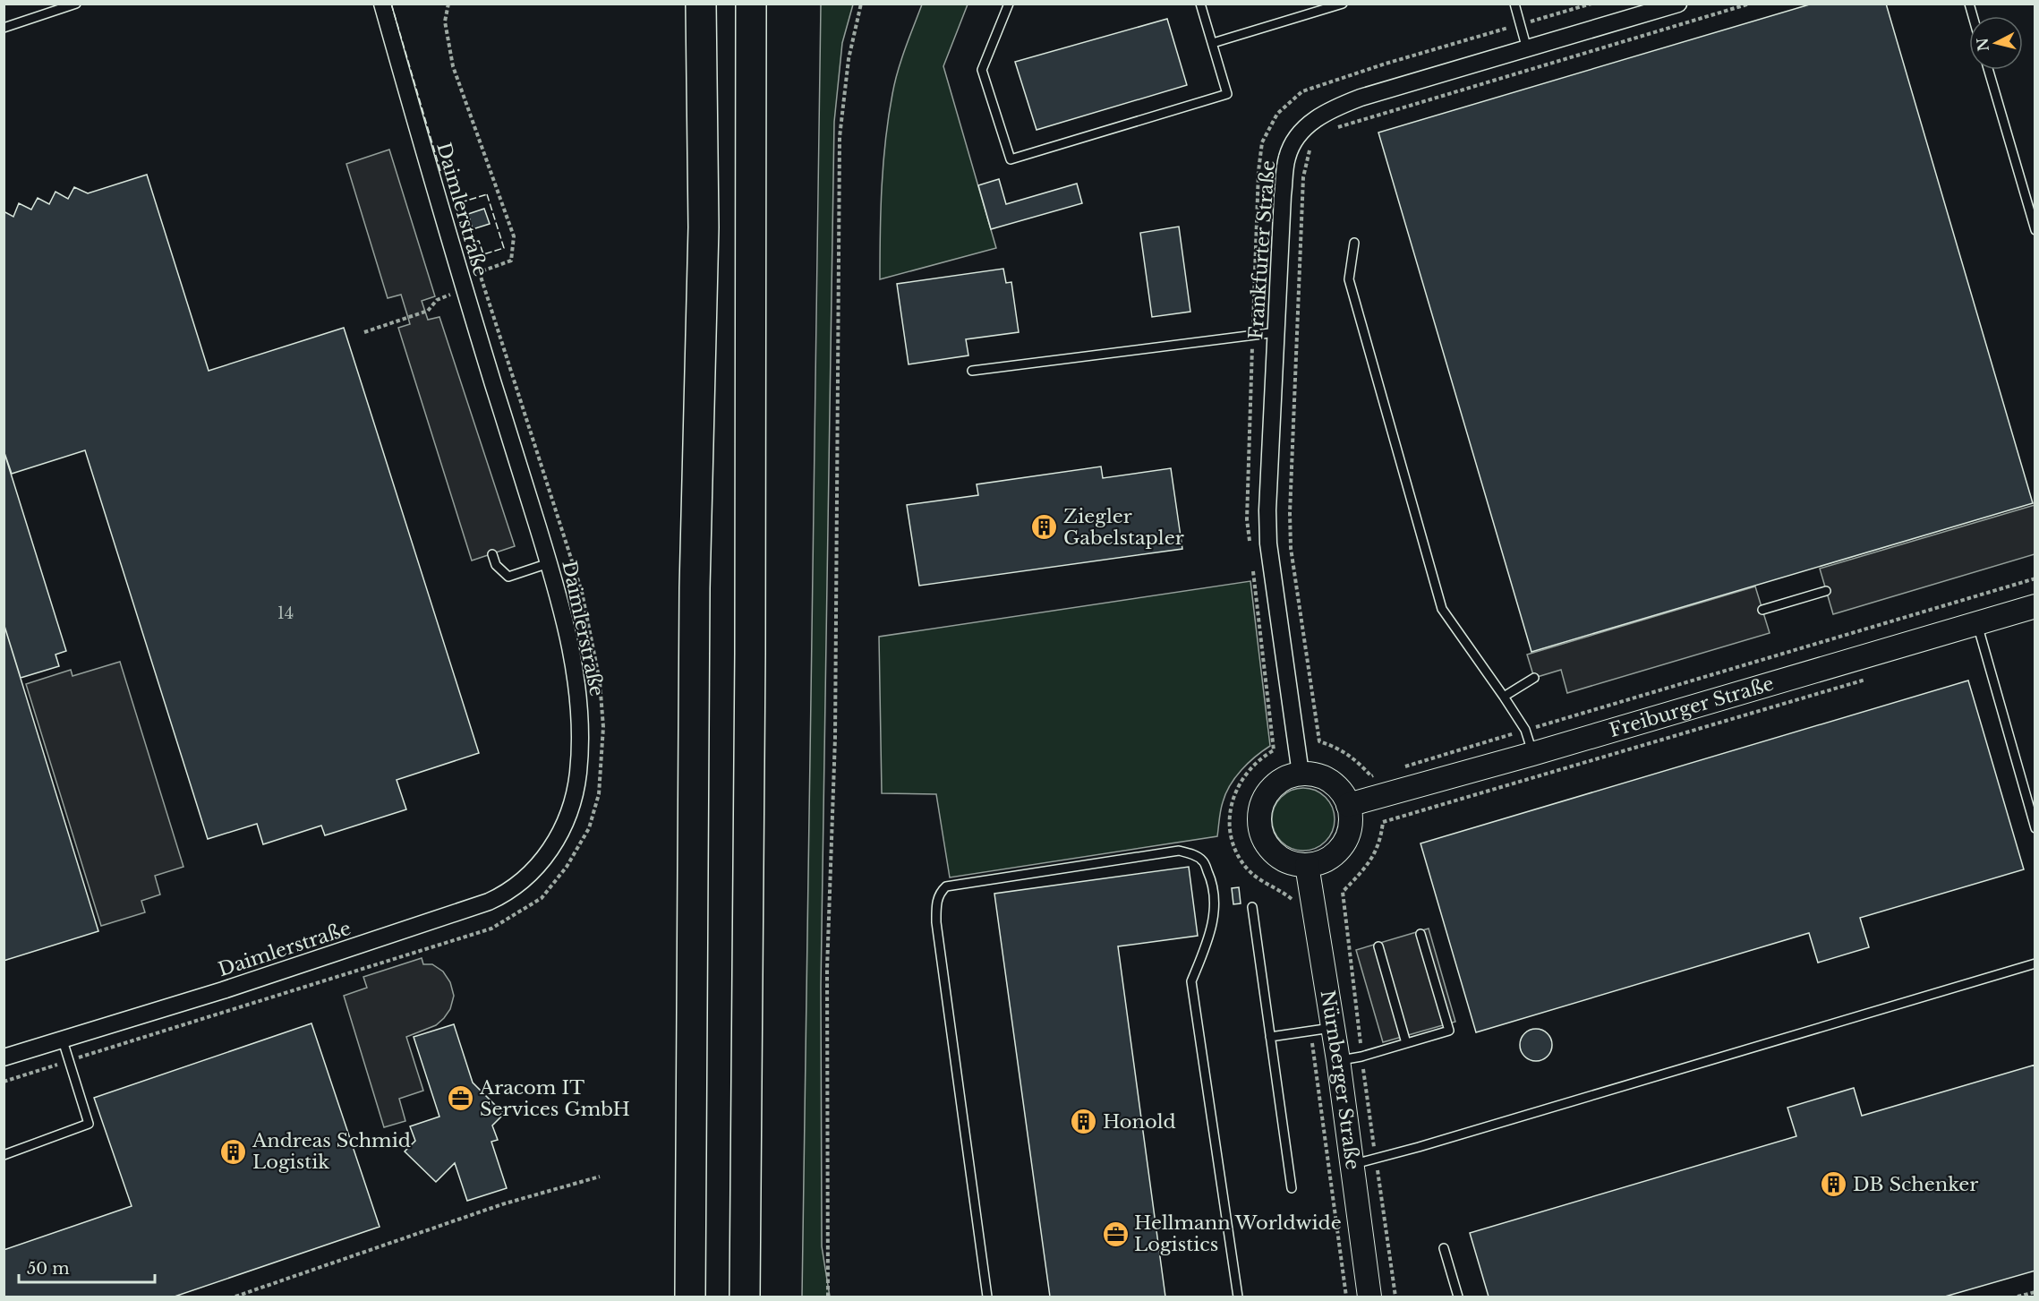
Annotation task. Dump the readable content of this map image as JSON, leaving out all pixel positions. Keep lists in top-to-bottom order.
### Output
{
  "streets": {
    "street": [
      "Daimlerstraße",
      "Frankfurter Straße",
      "Freiburger Straße",
      "Nürnberger Straße"
    ]
  },
  "crossings": [
    ["Frankfurter Straße", "Freiburger Straße"],
    ["Frankfurter Straße", "Nürnberger Straße"],
    ["Freiburger Straße", "Nürnberger Straße"]
  ],
  "places": {
    "building": [
      "Ziegler Gabelstapler",
      "Honold",
      "Andreas Schmid Logistik",
      "DB Schenker"
    ],
    "office": ["Aracom IT Services GmbH", "Hellmann Worldwide Logistics"]
  },
  "house_numbers": ["14"],
  "scale_bar": "50 m",
  "north": "left"
}
